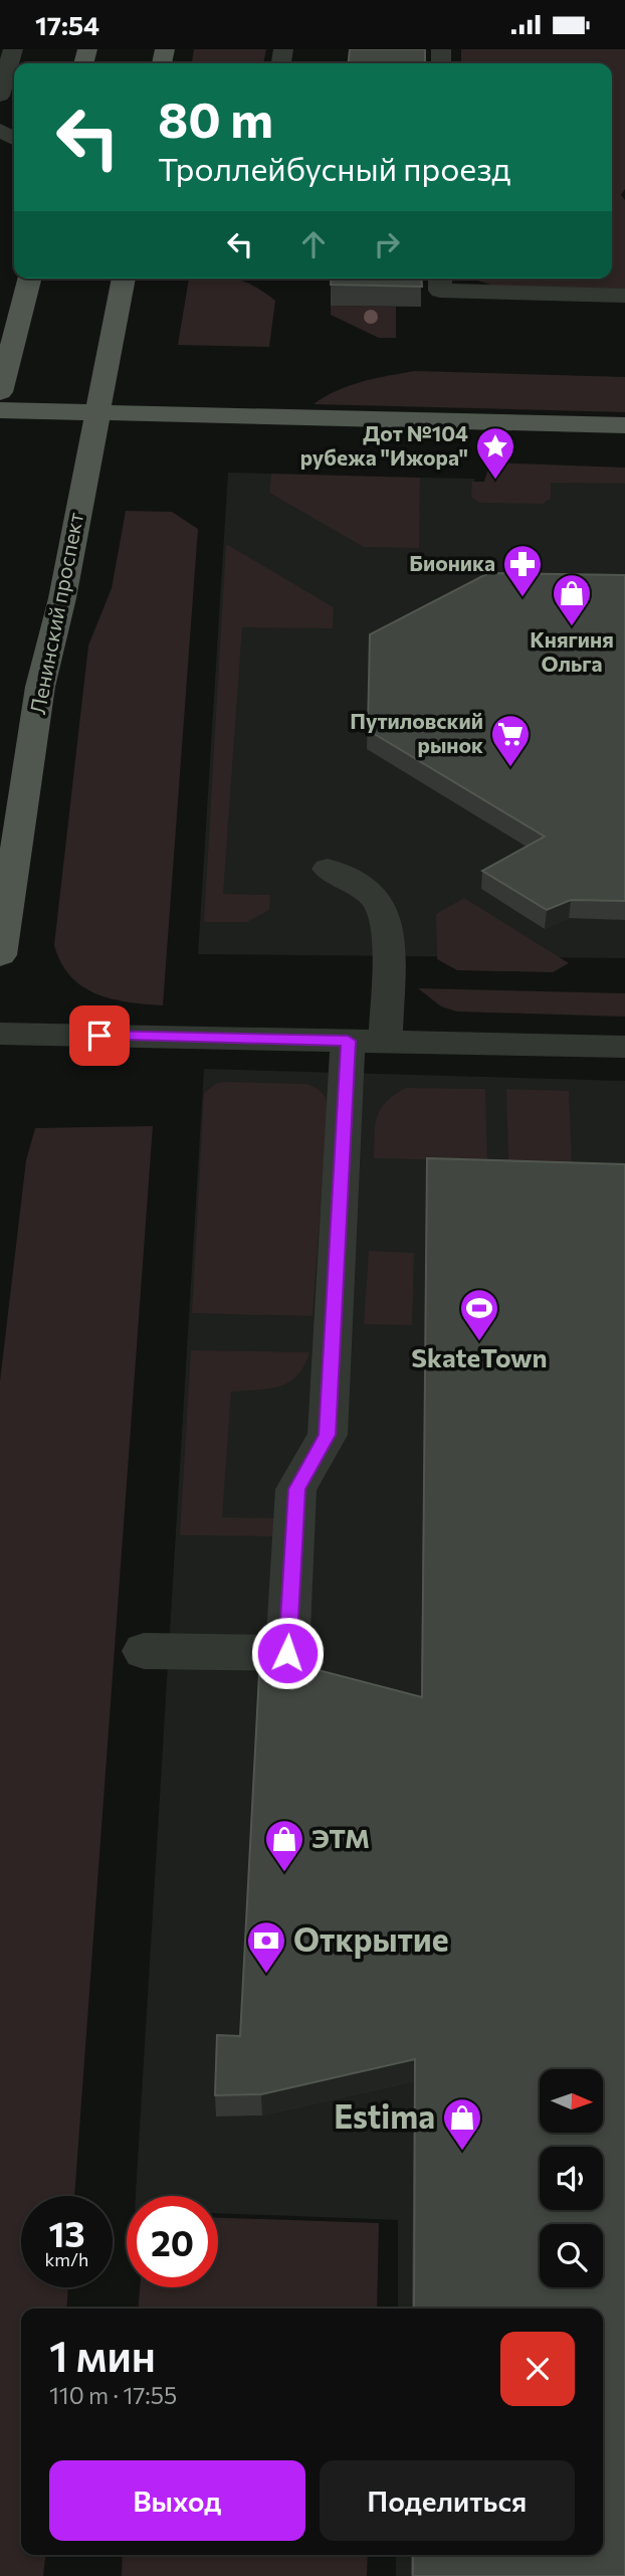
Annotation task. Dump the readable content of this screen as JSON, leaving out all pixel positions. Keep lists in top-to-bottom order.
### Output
{
  "streets": {
    "main road": ["Ленинский проспект"]
  },
  "places": {
    "place": ["Дот №104 рубежа \"Ижора\""],
    "pharmacy": ["Бионика"],
    "shop": ["Княгиня Ольга", "ЭТМ", "Estima"],
    "supermarket": ["Путиловский рынок"],
    "sports": ["SkateTown"],
    "bank": ["Открытие"]
  },
  "north": "right",
  "page": {
    "status": "17:54",
    "turn": ["80 m", "Троллейбусный проезд"],
    "speed": "13 km/h",
    "limit": "20",
    "heading": ["1 мин", "110 m · 17:55"],
    "buttons": ["Выход", "Поделиться"]
  }
}
